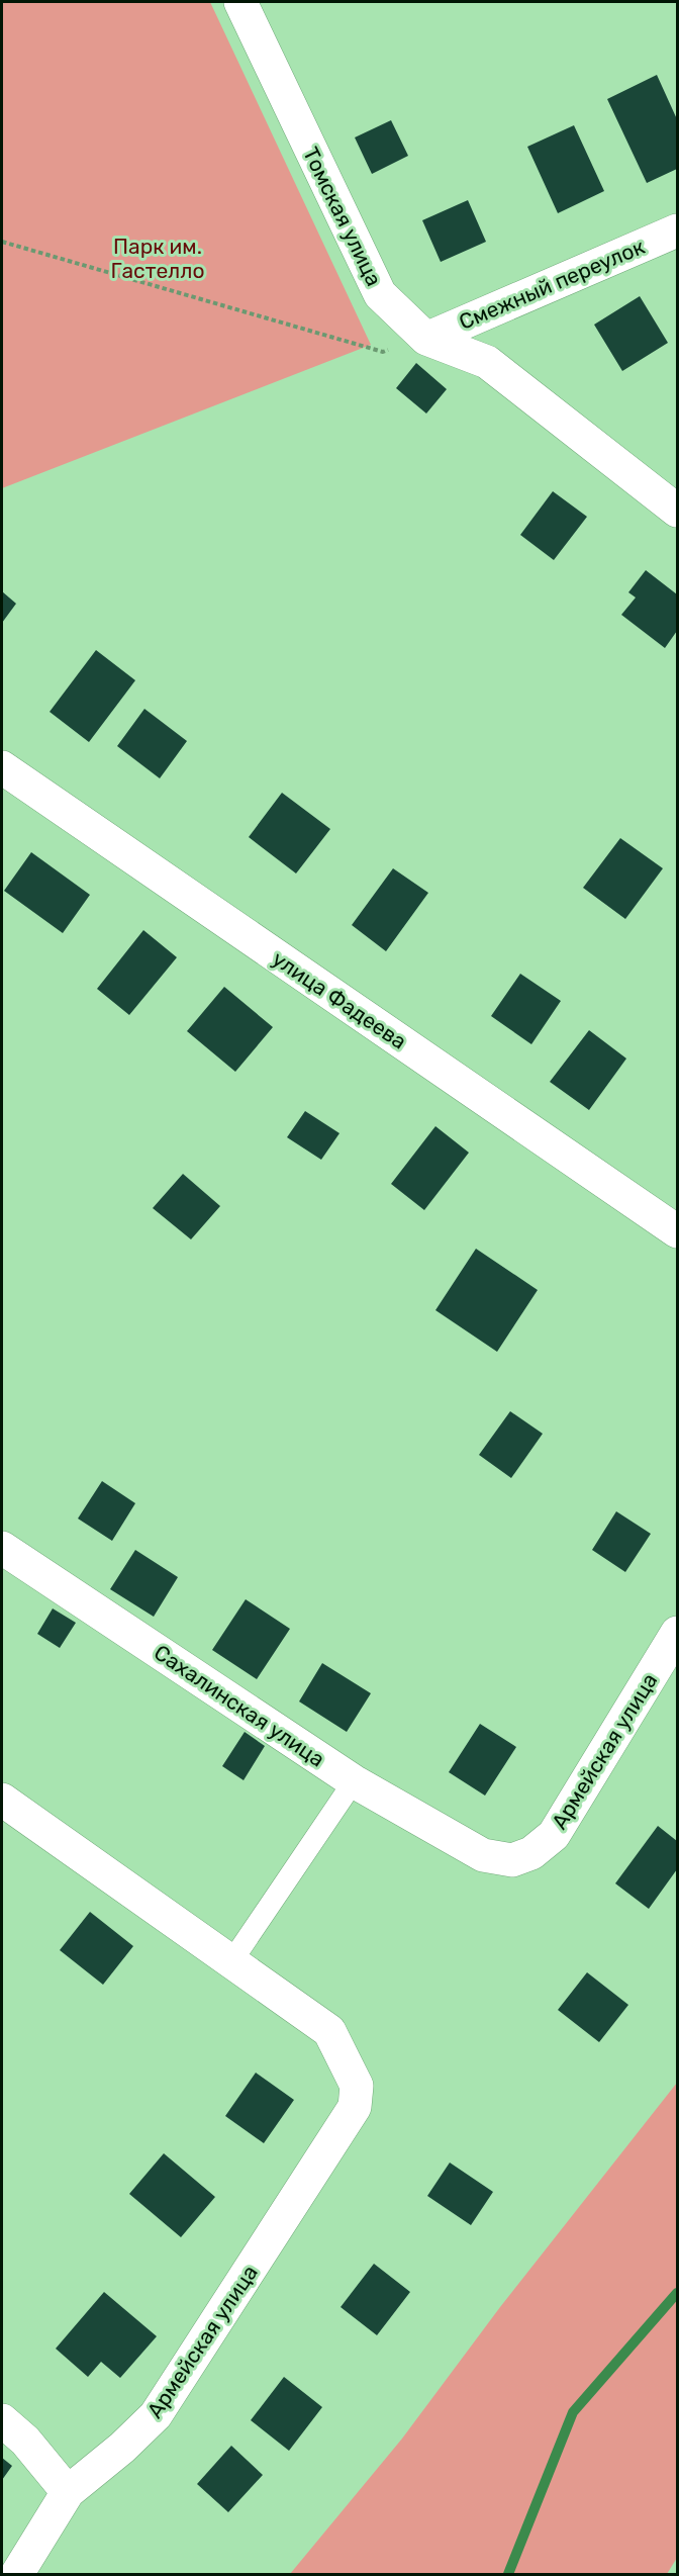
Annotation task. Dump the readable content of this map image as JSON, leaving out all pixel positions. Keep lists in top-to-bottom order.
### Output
{
  "streets": {
    "street": [
      "Томская улица",
      "Смежный переулок",
      "улица Фадеева",
      "Сахалинская улица",
      "Армейская улица"
    ]
  },
  "crossings": [
    ["Томская улица", "Смежный переулок"],
    ["Сахалинская улица", "Армейская улица"]
  ],
  "parks": ["Парк им. Гастелло"]
}
